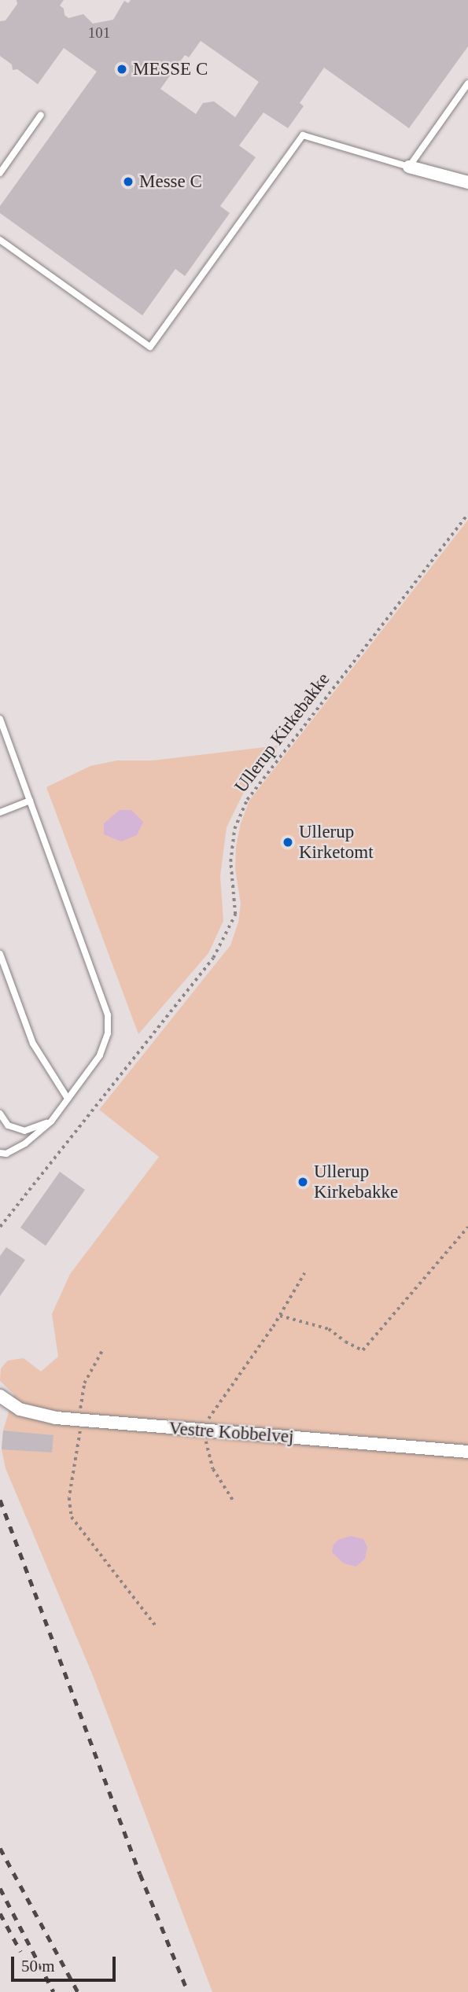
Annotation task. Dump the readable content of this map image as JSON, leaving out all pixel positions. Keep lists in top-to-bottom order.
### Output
{
  "streets": {
    "street": ["Vestre Kobbelvej"],
    "path": ["Ullerup Kirkebakke"]
  },
  "places": [
    "MESSE C",
    "Messe C",
    "Ullerup Kirketomt",
    "Ullerup Kirkebakke"
  ],
  "house_numbers": ["101"],
  "scale_bar": "50 m"
}
